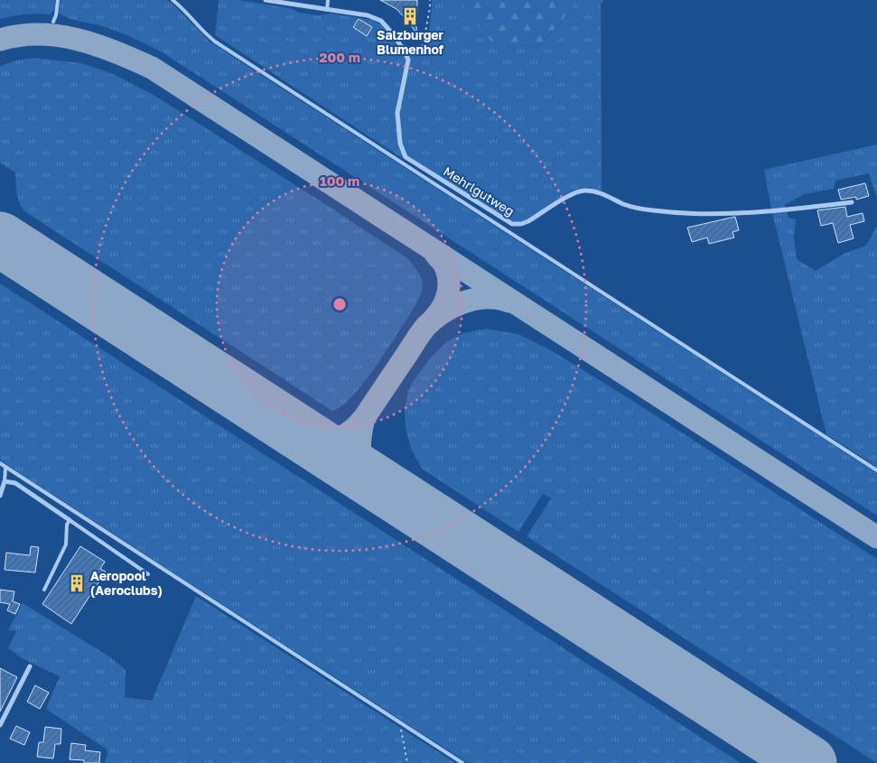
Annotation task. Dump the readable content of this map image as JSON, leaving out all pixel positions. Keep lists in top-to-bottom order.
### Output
{
  "streets": {
    "street": ["Mehrlgutweg"]
  },
  "places": {
    "building": ["Salzburger Blumenhof", "Aeropool (Aeroclubs)"]
  },
  "rings": ["200 m", "100 m"]
}
